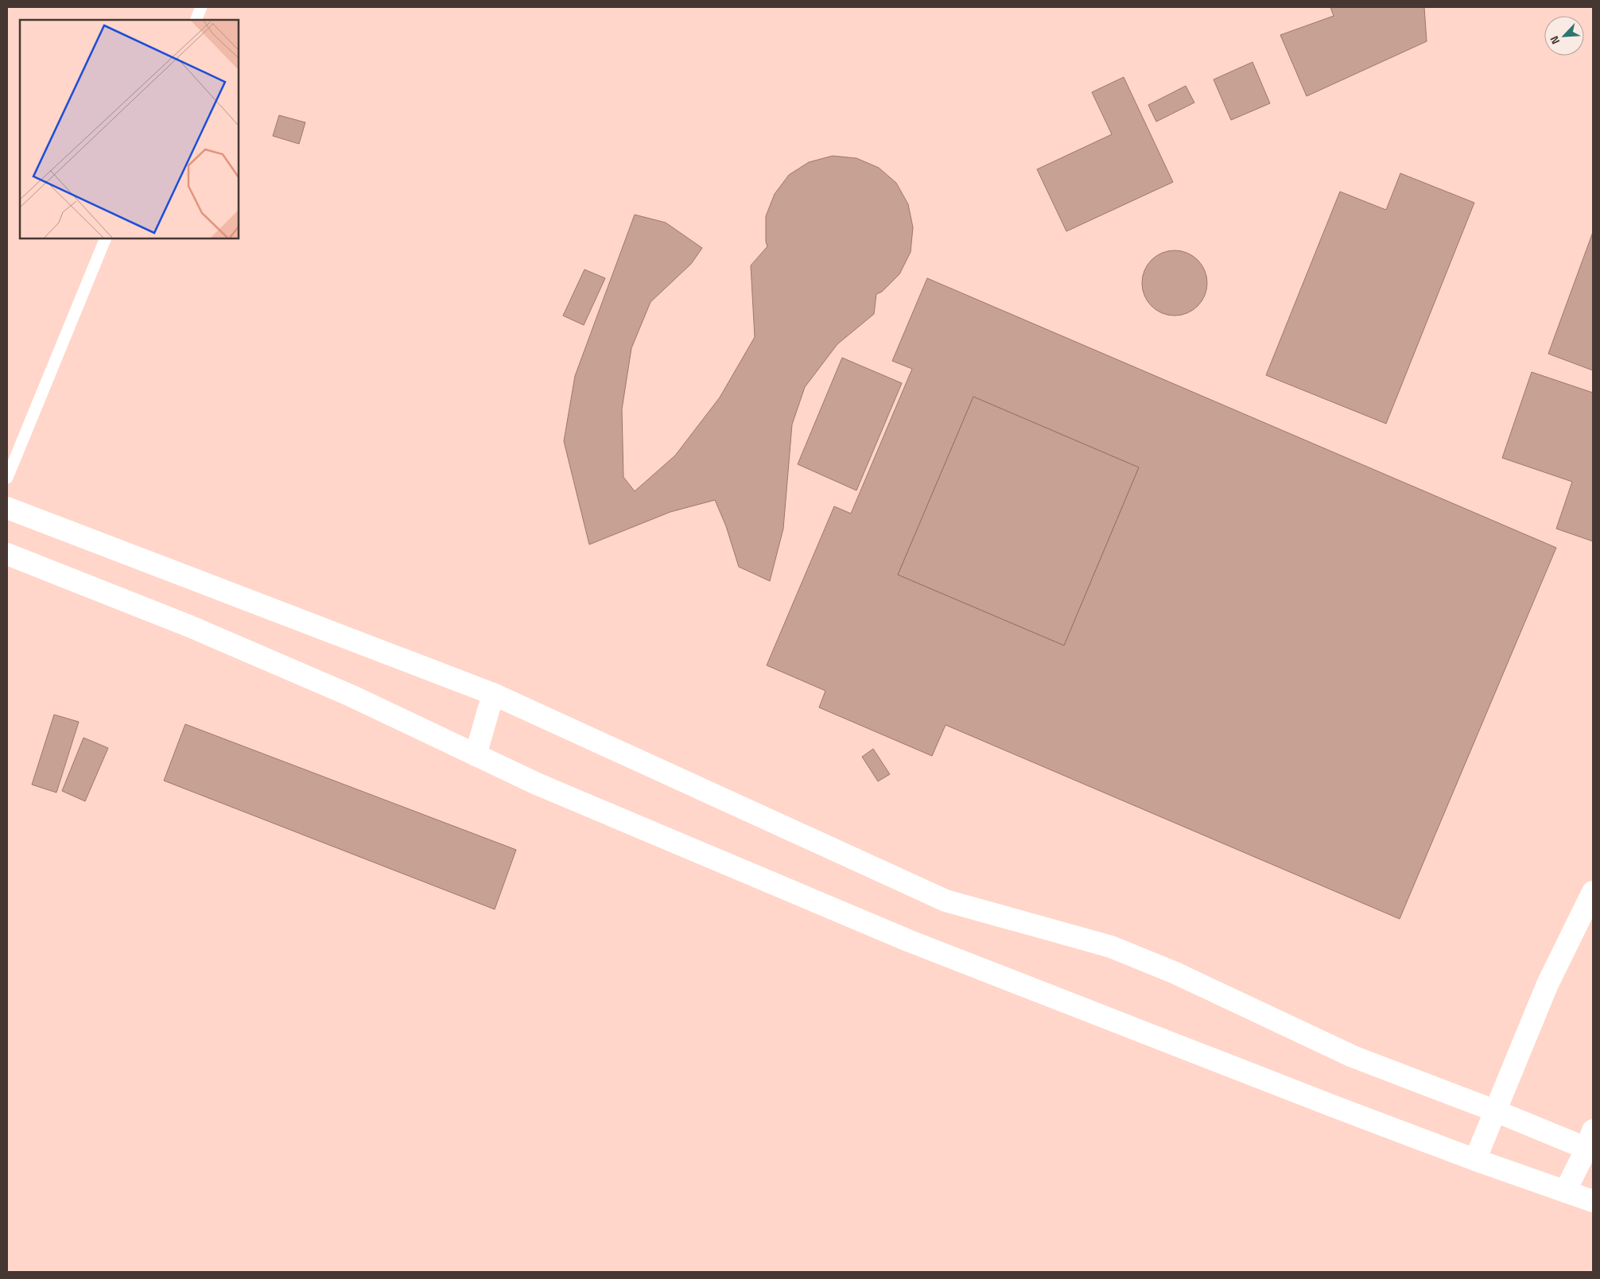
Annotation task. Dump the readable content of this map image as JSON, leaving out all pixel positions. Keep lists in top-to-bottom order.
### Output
{
  "north": "bottom left"
}
